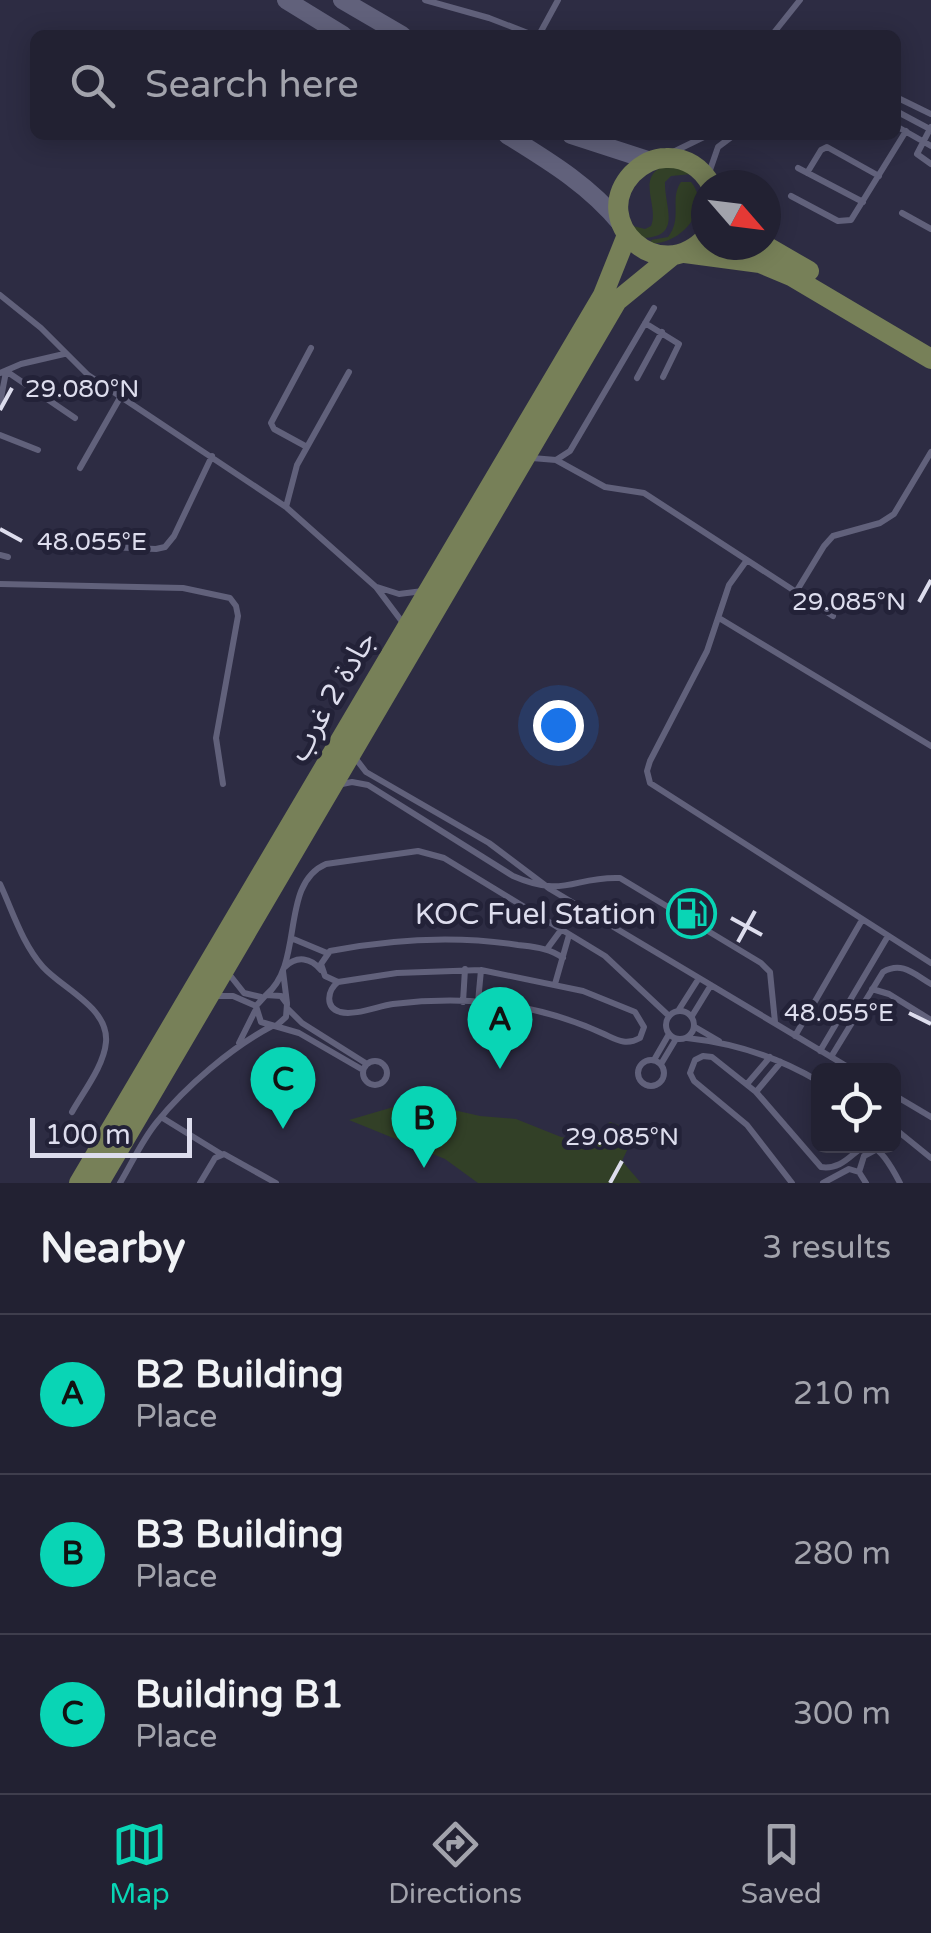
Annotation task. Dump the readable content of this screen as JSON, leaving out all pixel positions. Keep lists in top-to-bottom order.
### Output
{
  "streets": {
    "main road": ["جادة 2 غرب"]
  },
  "places": {
    "fuel station": ["KOC Fuel Station"]
  },
  "scale_bar": "100 m",
  "north": "bottom right",
  "page": {
    "search": "Search here",
    "pins": ["A", "C", "B"],
    "scale": "100 m",
    "heading": ["Nearby", "3 results"],
    "list": [
      {
        "mark": "A",
        "name": "B2 Building",
        "note": "Place",
        "value": "210 m"
      },
      {
        "mark": "B",
        "name": "B3 Building",
        "note": "Place",
        "value": "280 m"
      },
      {
        "mark": "C",
        "name": "Building B1",
        "note": "Place",
        "value": "300 m"
      }
    ],
    "nav": ["Map", "Directions", "Saved"]
  },
  "coordinates": ["29.080°N", "48.055°E", "29.085°N"]
}
